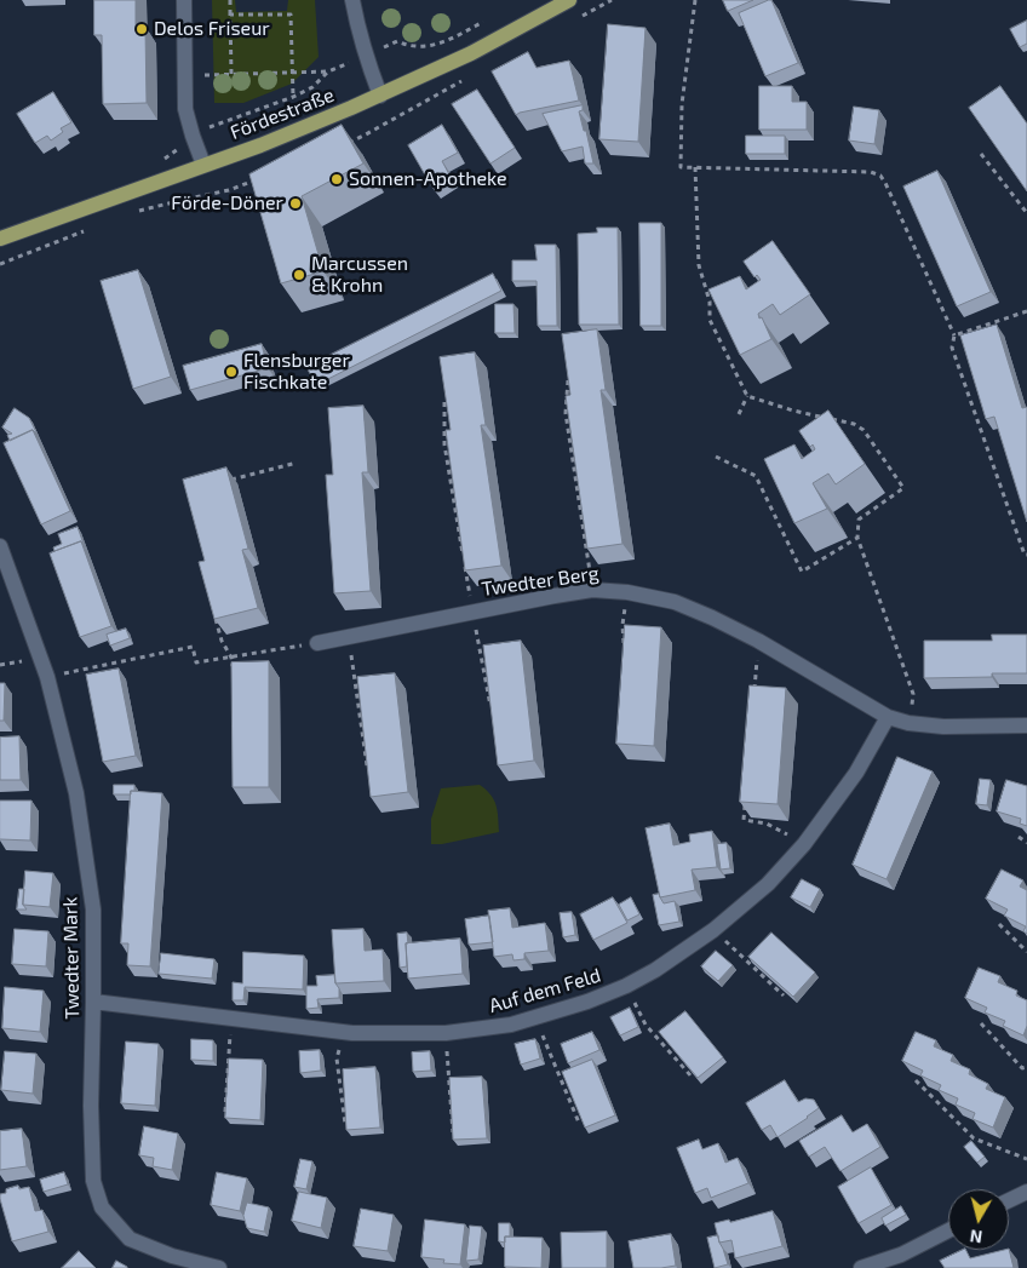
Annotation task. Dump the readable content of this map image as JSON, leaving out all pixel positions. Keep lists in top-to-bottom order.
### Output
{
  "streets": {
    "main road": ["Fördestraße"],
    "street": ["Twedter Berg", "Twedter Mark", "Auf dem Feld"]
  },
  "crossings": [
    ["Twedter Berg", "Auf dem Feld"],
    ["Twedter Mark", "Auf dem Feld"]
  ],
  "places": [
    "Delos Friseur",
    "Sonnen-Apotheke",
    "Förde-Döner",
    "Marcussen & Krohn",
    "Flensburger Fischkate"
  ],
  "north": "bottom"
}
